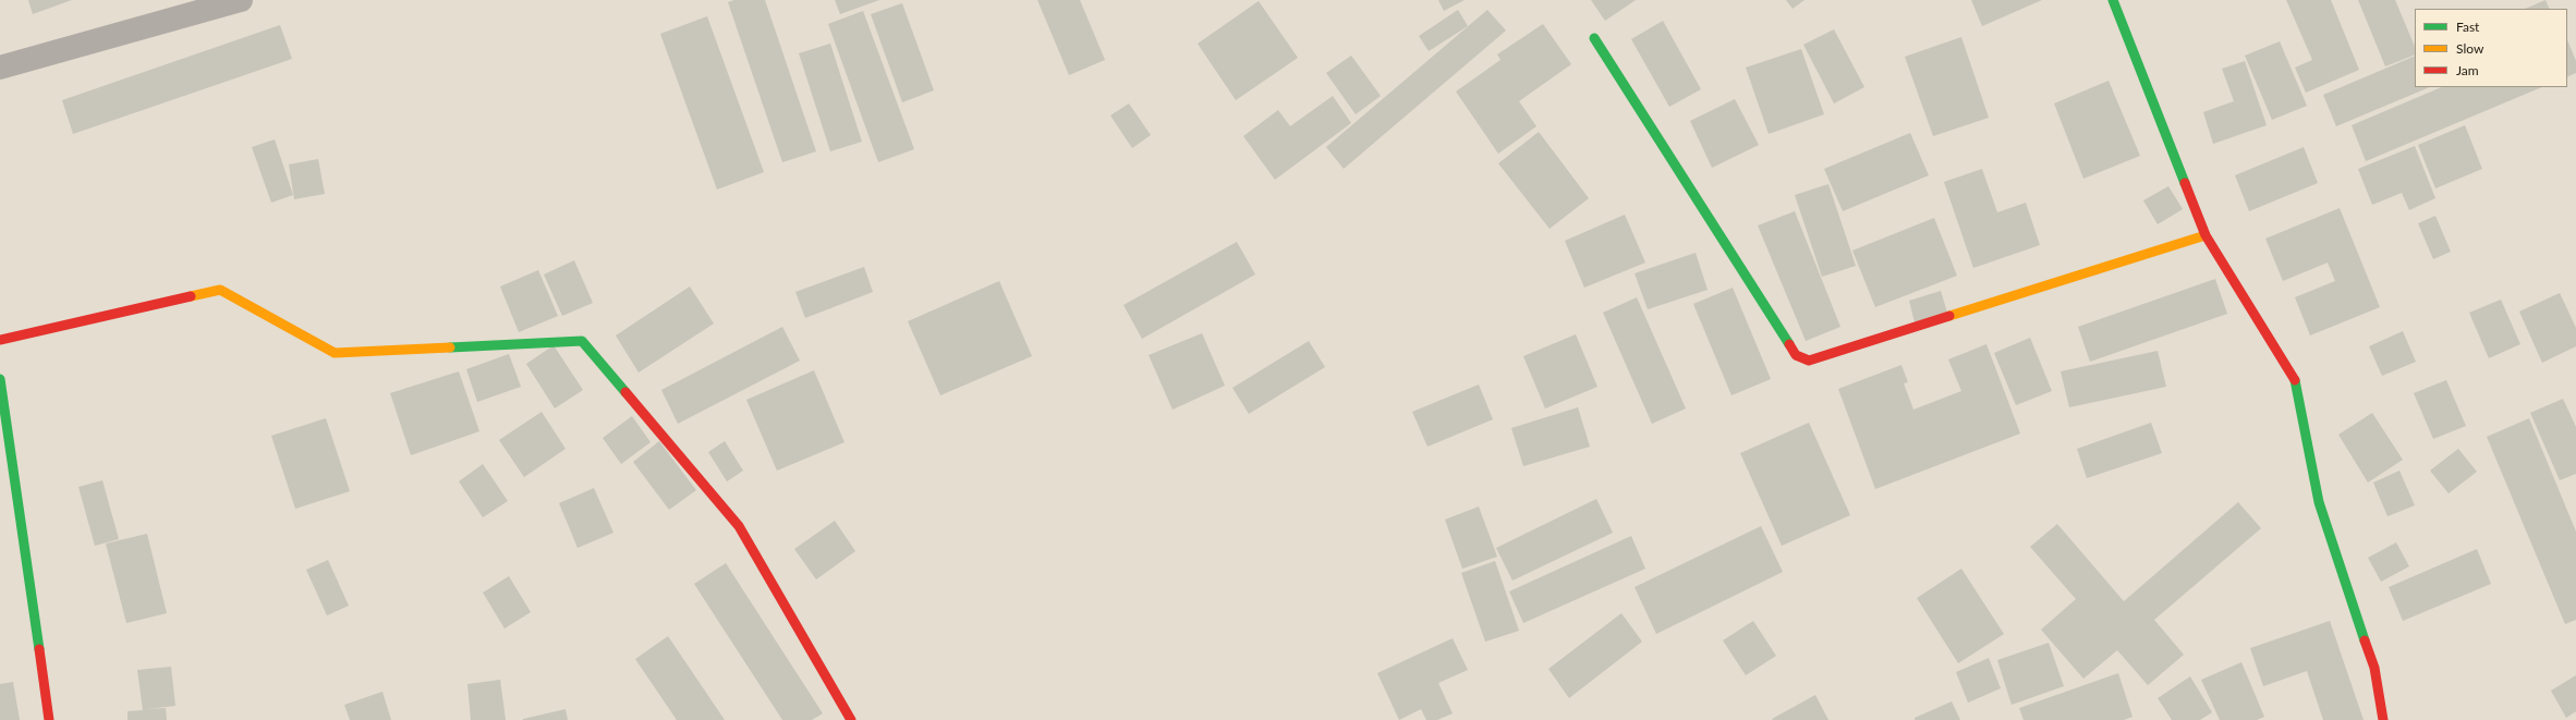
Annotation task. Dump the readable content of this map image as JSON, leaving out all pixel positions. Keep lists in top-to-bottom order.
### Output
{
  "legend": ["Fast", "Slow", "Jam"]
}
